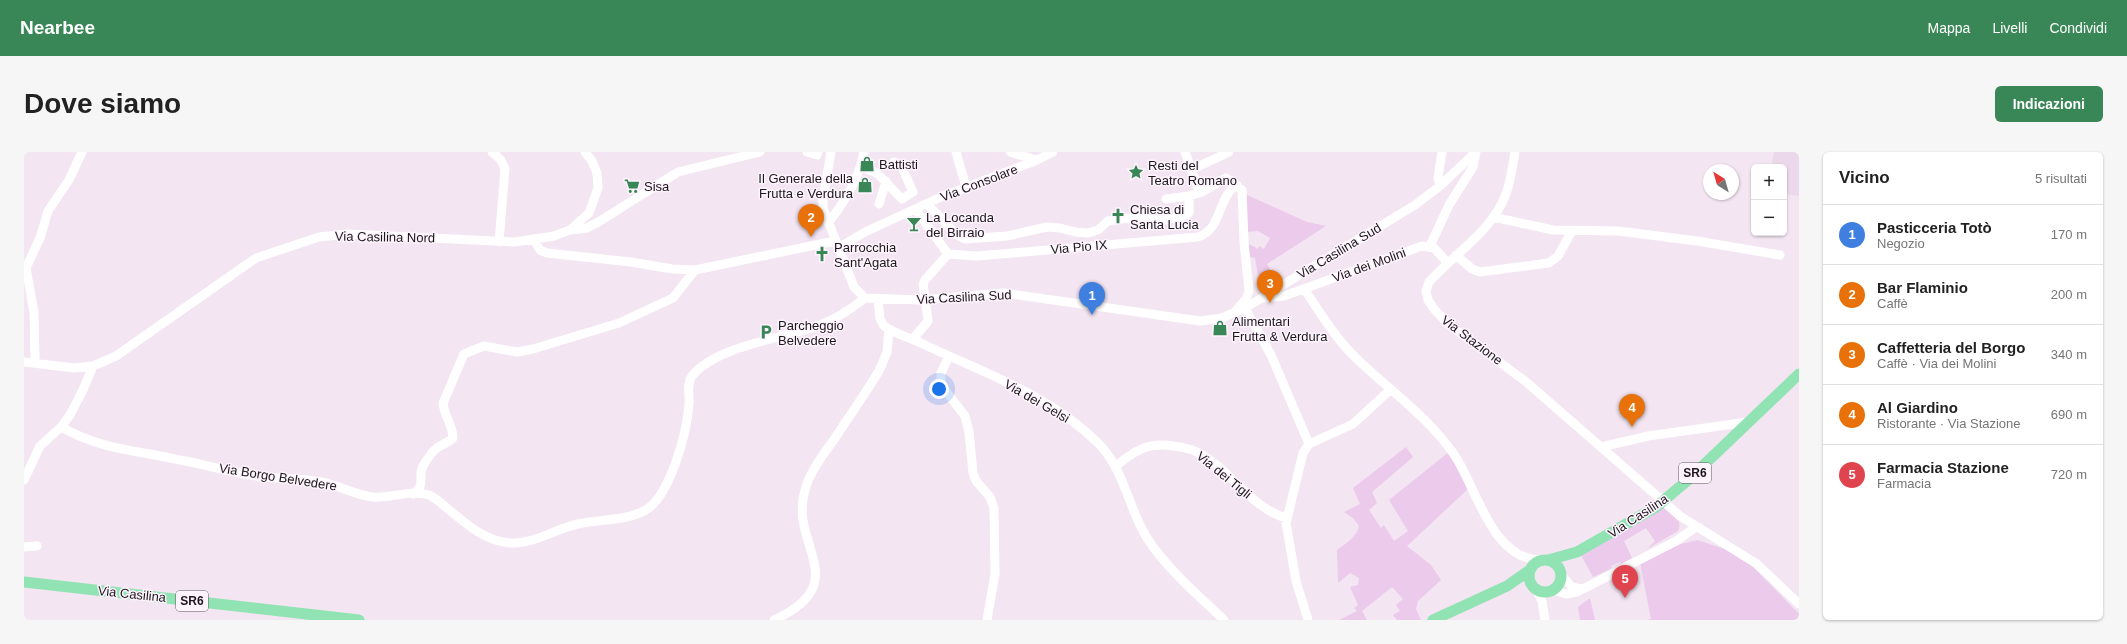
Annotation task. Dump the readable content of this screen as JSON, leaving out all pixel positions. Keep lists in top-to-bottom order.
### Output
{
  "streets": {
    "main road": ["SR6", "Via Casilina"],
    "street": [
      "Via Consolare",
      "Via Casilina Nord",
      "Via Pio IX",
      "Via Casilina Sud",
      "Via dei Molini",
      "Via Stazione",
      "Via dei Gelsi",
      "Via dei Tigli",
      "Via Borgo Belvedere"
    ]
  },
  "crossings": [
    ["Via Consolare", "Via Casilina Nord"],
    ["Via Casilina Sud", "Via dei Molini"],
    ["Via Casilina Sud", "Via Borgo Belvedere"],
    ["Via dei Gelsi", "Via dei Tigli"]
  ],
  "places": {
    "shop": ["Battisti", "Il Generale della Frutta e Verdura", "Alimentari Frutta & Verdura"],
    "place": ["Resti del Teatro Romano"],
    "supermarket": ["Sisa"],
    "church": ["Chiesa di Santa Lucia", "Parrocchia Sant'Agata"],
    "bar": ["La Locanda del Birraio"],
    "parking": ["Parcheggio Belvedere"]
  },
  "north": "top left",
  "page": {
    "header": "Nearbee",
    "nav": ["Mappa", "Livelli", "Condividi"],
    "buttons": "Indicazioni",
    "title": "Dove siamo",
    "heading": ["Vicino", "5 risultati"],
    "map_buttons": ["+", "−"],
    "pins": [
      "2",
      "3",
      "1",
      "4",
      "5"
    ],
    "list": [
      {
        "mark": "1",
        "name": "Pasticceria Totò",
        "note": "Negozio",
        "value": "170 m"
      },
      {
        "mark": "2",
        "name": "Bar Flaminio",
        "note": "Caffè",
        "value": "200 m"
      },
      {
        "mark": "3",
        "name": "Caffetteria del Borgo",
        "note": "Caffè · Via dei Molini",
        "value": "340 m"
      },
      {
        "mark": "4",
        "name": "Al Giardino",
        "note": "Ristorante · Via Stazione",
        "value": "690 m"
      },
      {
        "mark": "5",
        "name": "Farmacia Stazione",
        "note": "Farmacia",
        "value": "720 m"
      }
    ]
  }
}
